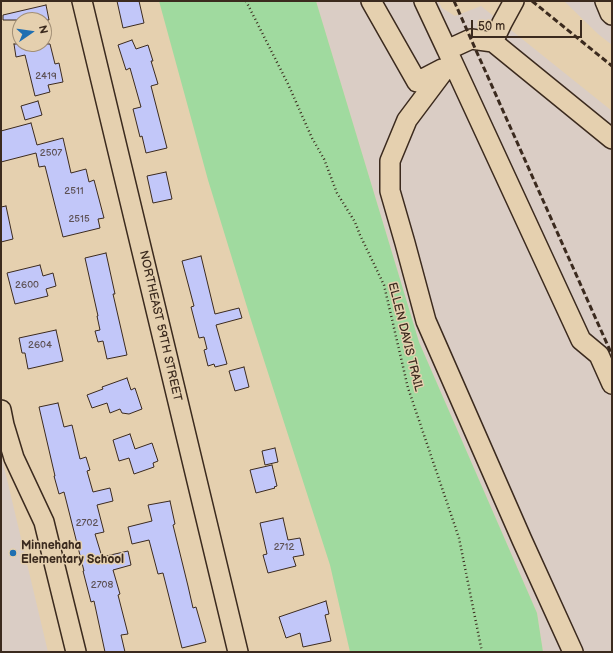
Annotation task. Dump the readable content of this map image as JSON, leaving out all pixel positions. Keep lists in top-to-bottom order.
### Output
{
  "streets": {
    "street": ["NORTHEAST 59TH STREET"],
    "path": ["ELLEN DAVIS TRAIL"]
  },
  "places": ["Minnehaha Elementary School"],
  "house_numbers": [
    "2419",
    "2507",
    "2511",
    "2515",
    "2600",
    "2604",
    "2702",
    "2712",
    "2708"
  ],
  "scale_bar": "50 m",
  "north": "right"
}
